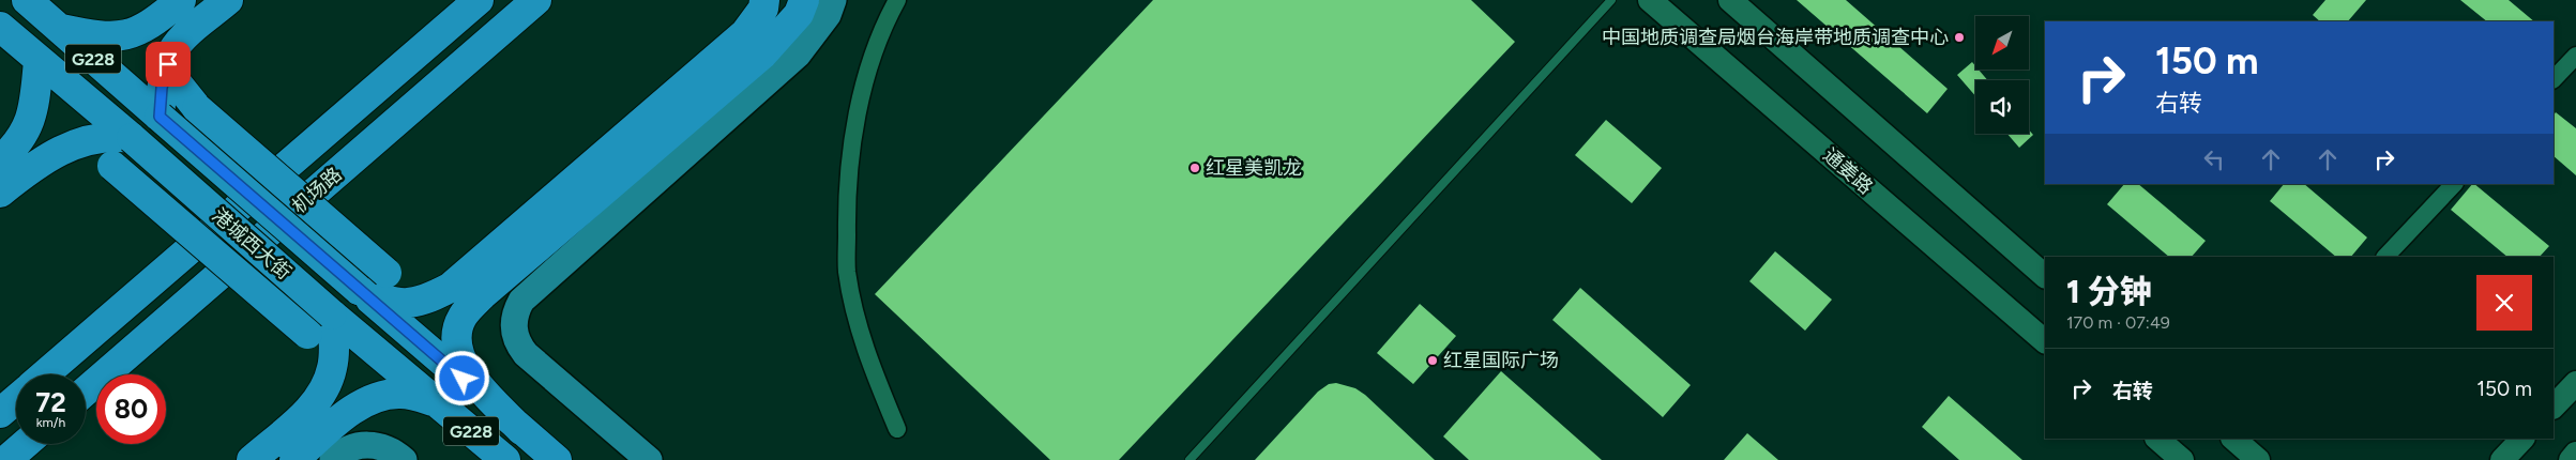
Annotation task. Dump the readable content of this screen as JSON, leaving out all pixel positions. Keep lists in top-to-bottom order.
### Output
{
  "streets": {
    "highway": ["G228", "机场路", "港城西大街"],
    "street": ["通姜路"]
  },
  "places": ["中国地质调查局烟台海岸带地质调查中心", "红星美凯龙", "红星国际广场"],
  "north": "bottom left",
  "page": {
    "turn": ["150 m", "右转"],
    "heading": ["1 分钟", "170 m · 07:49"],
    "list": [
      {
        "name": "右转",
        "value": "150 m"
      }
    ],
    "speed": "72 km/h",
    "limit": "80"
  }
}
